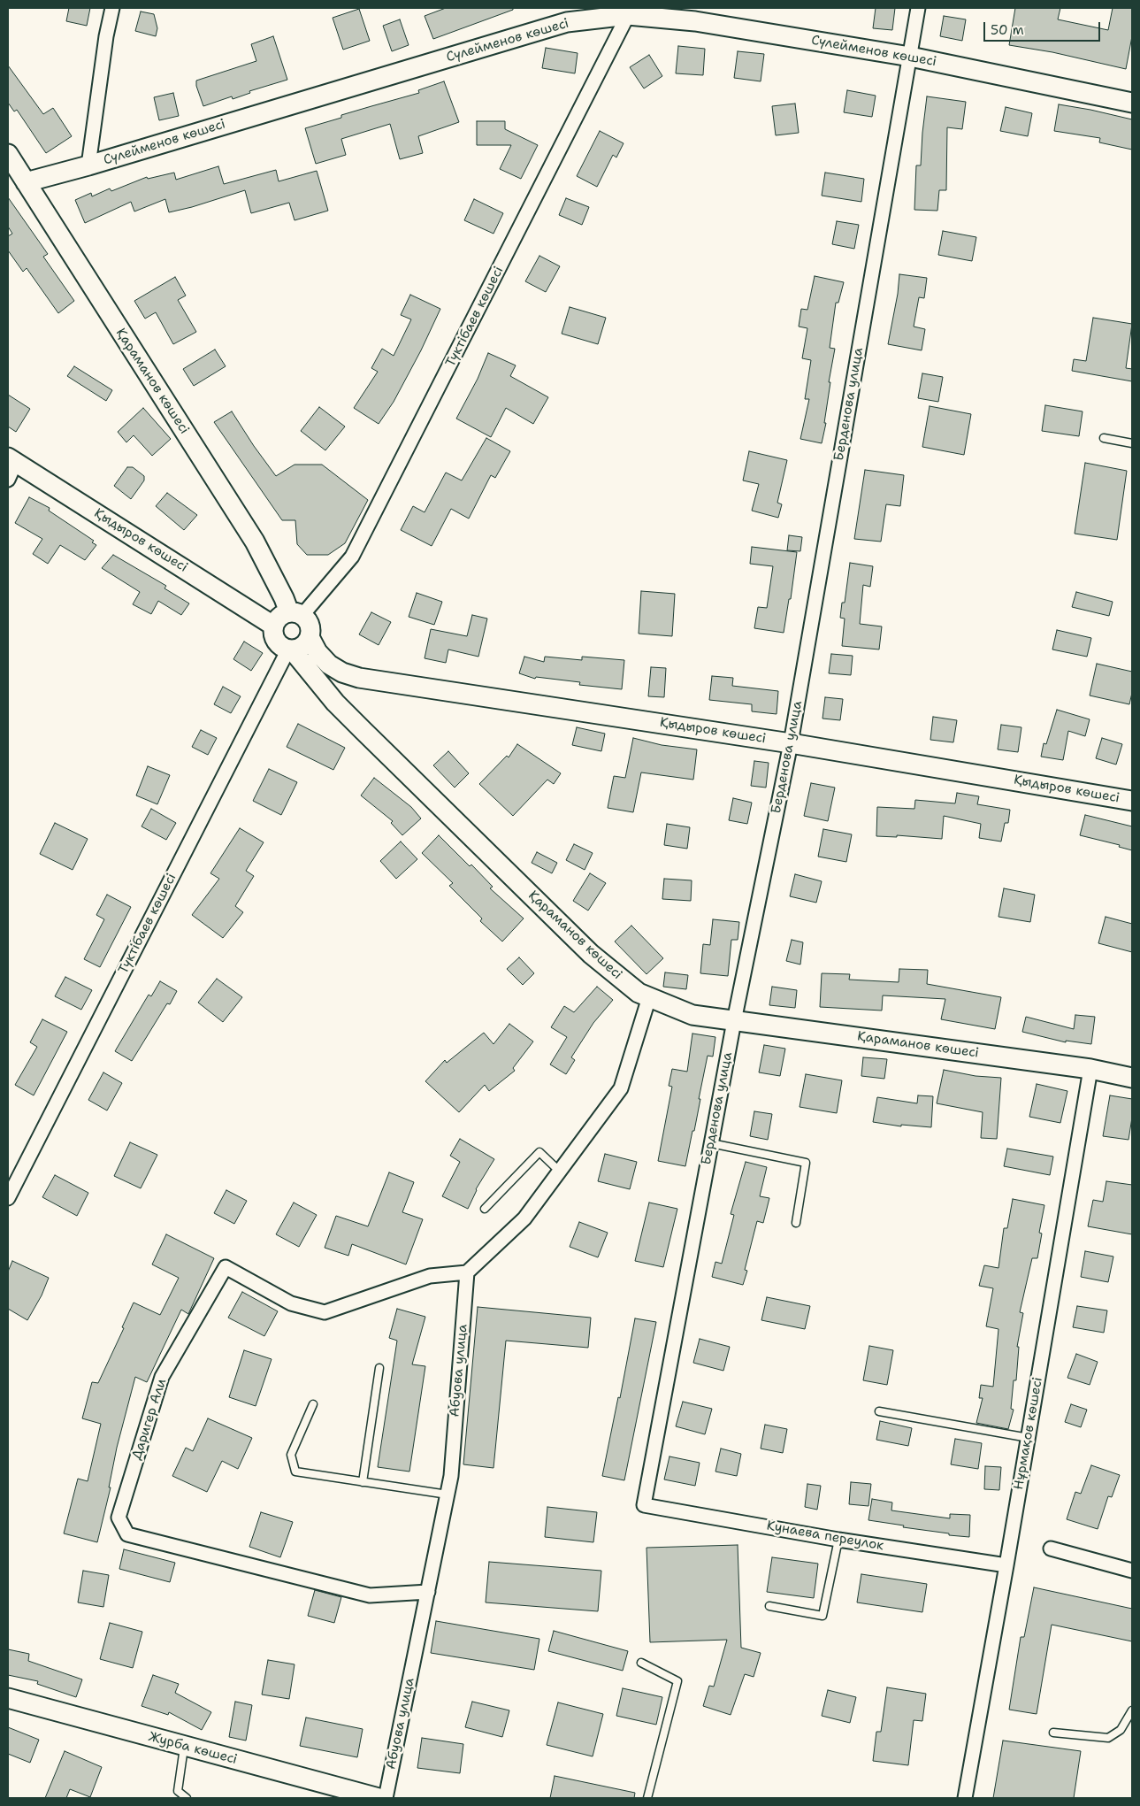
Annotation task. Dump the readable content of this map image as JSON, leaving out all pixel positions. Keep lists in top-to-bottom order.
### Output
{
  "streets": {
    "street": [
      "Сүлейменов көшесі",
      "Түктібаев көшесі",
      "Қараманов көшесі",
      "Берденова улица",
      "Қыдыров көшесі",
      "Абуова улица",
      "Даригер Али",
      "Нұрмақов көшесі",
      "Кунаева переулок",
      "Журба көшесі"
    ]
  },
  "crossings": [
    ["Сүлейменов көшесі", "Түктібаев көшесі"],
    ["Сүлейменов көшесі", "Қараманов көшесі"],
    ["Сүлейменов көшесі", "Берденова улица"],
    ["Түктібаев көшесі", "Қараманов көшесі"],
    ["Түктібаев көшесі", "Қыдыров көшесі"],
    ["Қараманов көшесі", "Берденова улица"],
    ["Қараманов көшесі", "Қыдыров көшесі"],
    ["Қараманов көшесі", "Нұрмақов көшесі"],
    ["Берденова улица", "Қыдыров көшесі"],
    ["Берденова улица", "Кунаева переулок"],
    ["Абуова улица", "Даригер Али"],
    ["Нұрмақов көшесі", "Кунаева переулок"]
  ],
  "scale_bar": "50 m"
}
